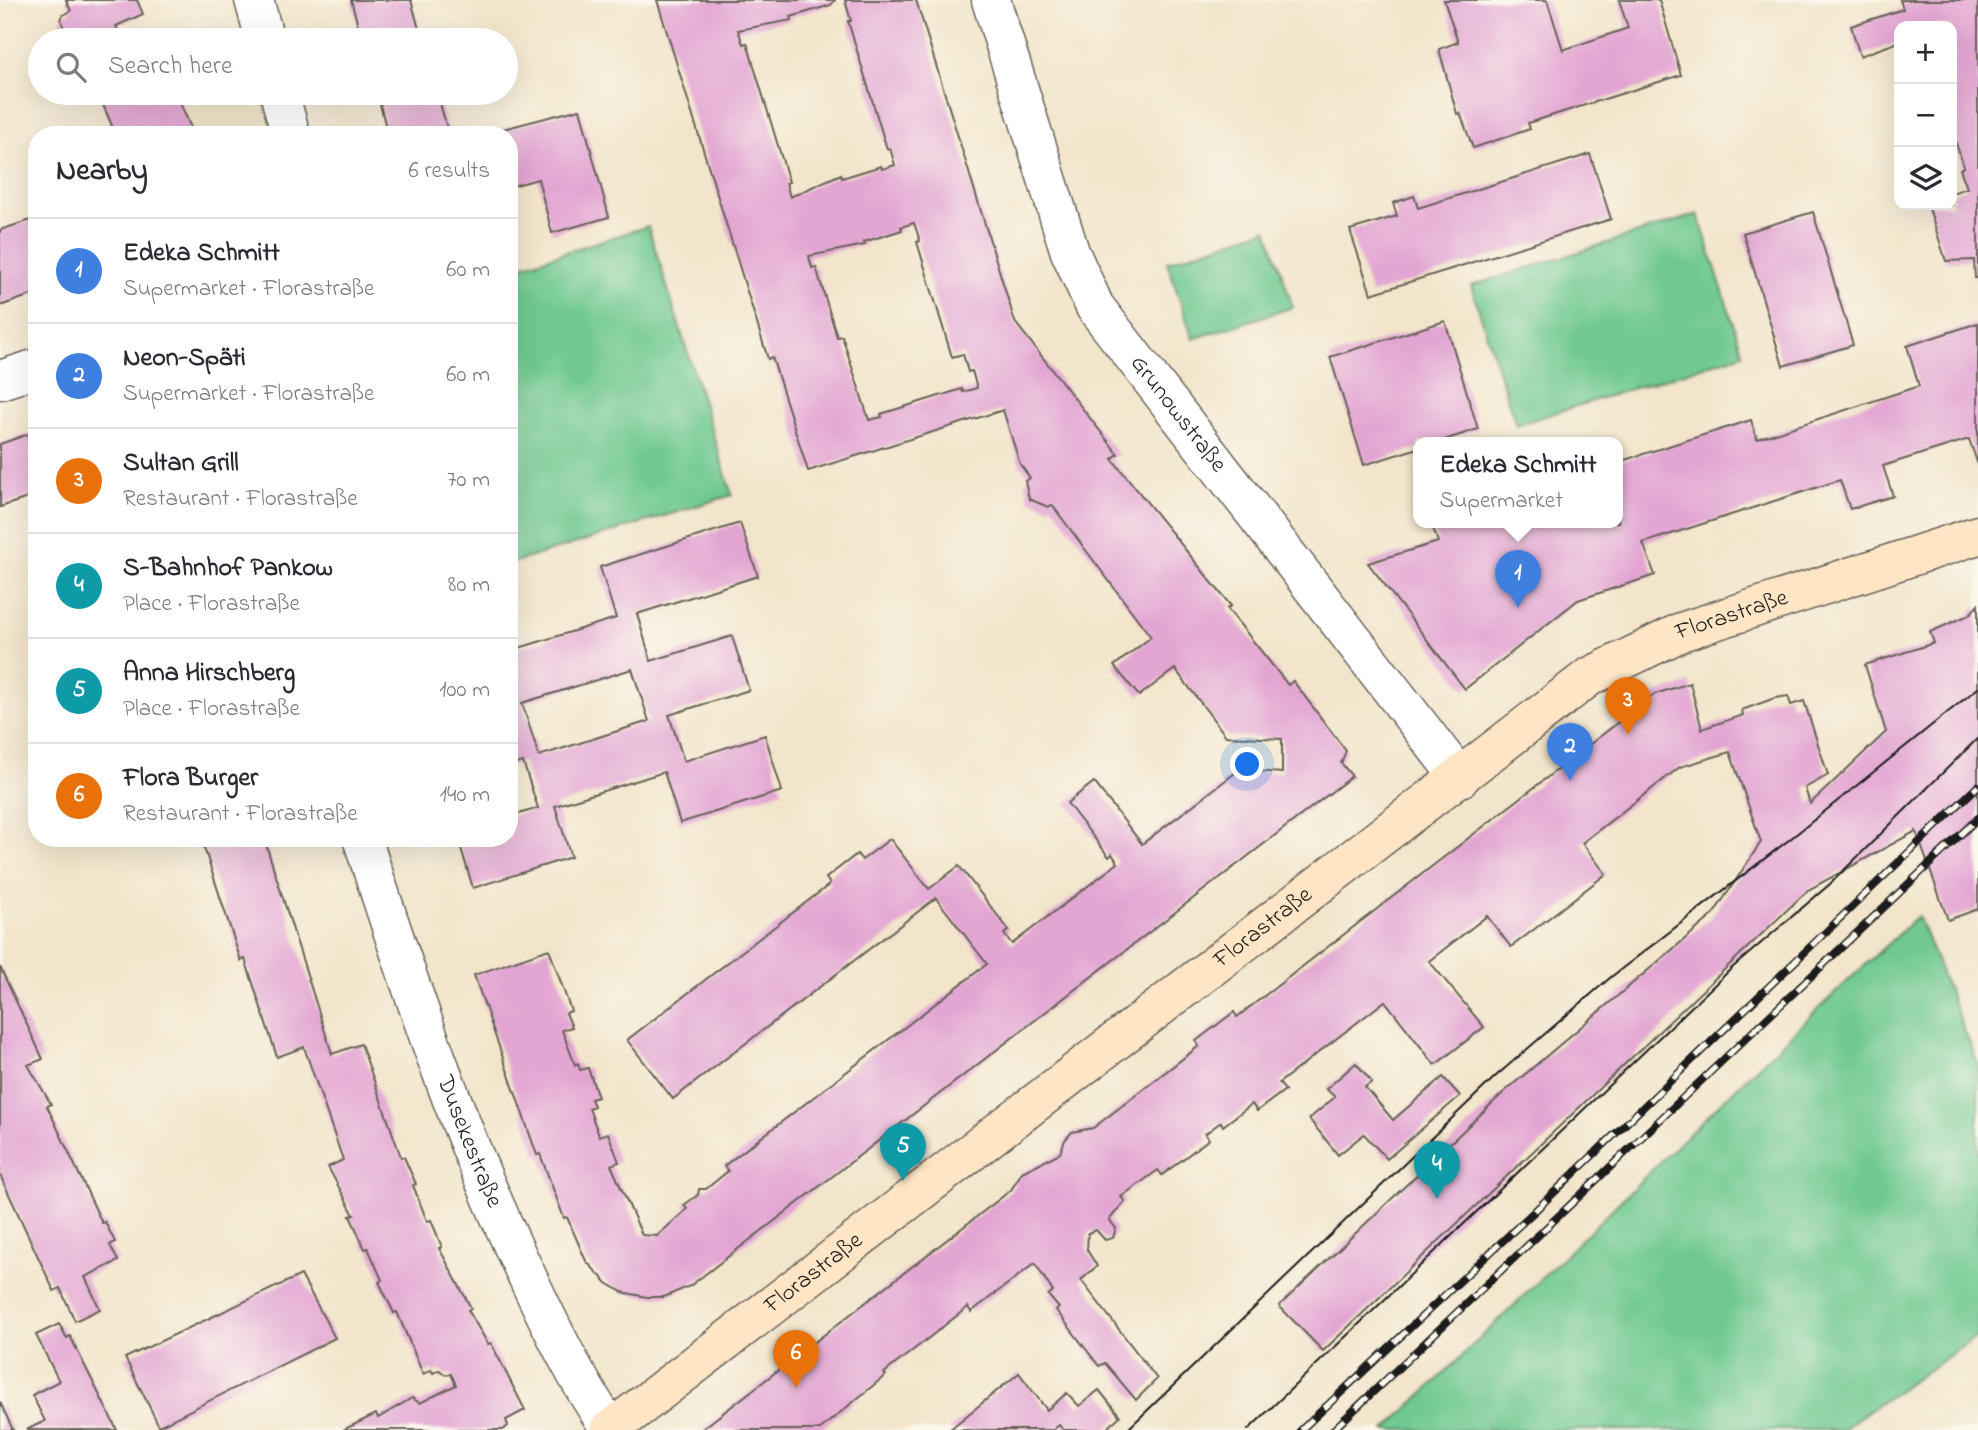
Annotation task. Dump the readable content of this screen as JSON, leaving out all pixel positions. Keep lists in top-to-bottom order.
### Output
{
  "streets": {
    "street": ["Grunowstraße", "Florastraße", "Dusekestraße"]
  },
  "crossings": [
    ["Grunowstraße", "Florastraße"],
    ["Florastraße", "Dusekestraße"]
  ],
  "page": {
    "map_buttons": ["+", "−"],
    "search": "Search here",
    "heading": ["Nearby", "6 results"],
    "list": [
      {
        "mark": "1",
        "name": "Edeka Schmitt",
        "note": "Supermarket · Florastraße",
        "value": "60 m"
      },
      {
        "mark": "2",
        "name": "Neon-Späti",
        "note": "Supermarket · Florastraße",
        "value": "60 m"
      },
      {
        "mark": "3",
        "name": "Sultan Grill",
        "note": "Restaurant · Florastraße",
        "value": "70 m"
      },
      {
        "mark": "4",
        "name": "S-Bahnhof Pankow",
        "note": "Place · Florastraße",
        "value": "80 m"
      },
      {
        "mark": "5",
        "name": "Anna Hirschberg",
        "note": "Place · Florastraße",
        "value": "100 m"
      },
      {
        "mark": "6",
        "name": "Flora Burger",
        "note": "Restaurant · Florastraße",
        "value": "140 m"
      }
    ],
    "popup": ["Edeka Schmitt", "Supermarket"],
    "pins": [
      "1",
      "3",
      "2",
      "5",
      "4",
      "6"
    ]
  }
}
